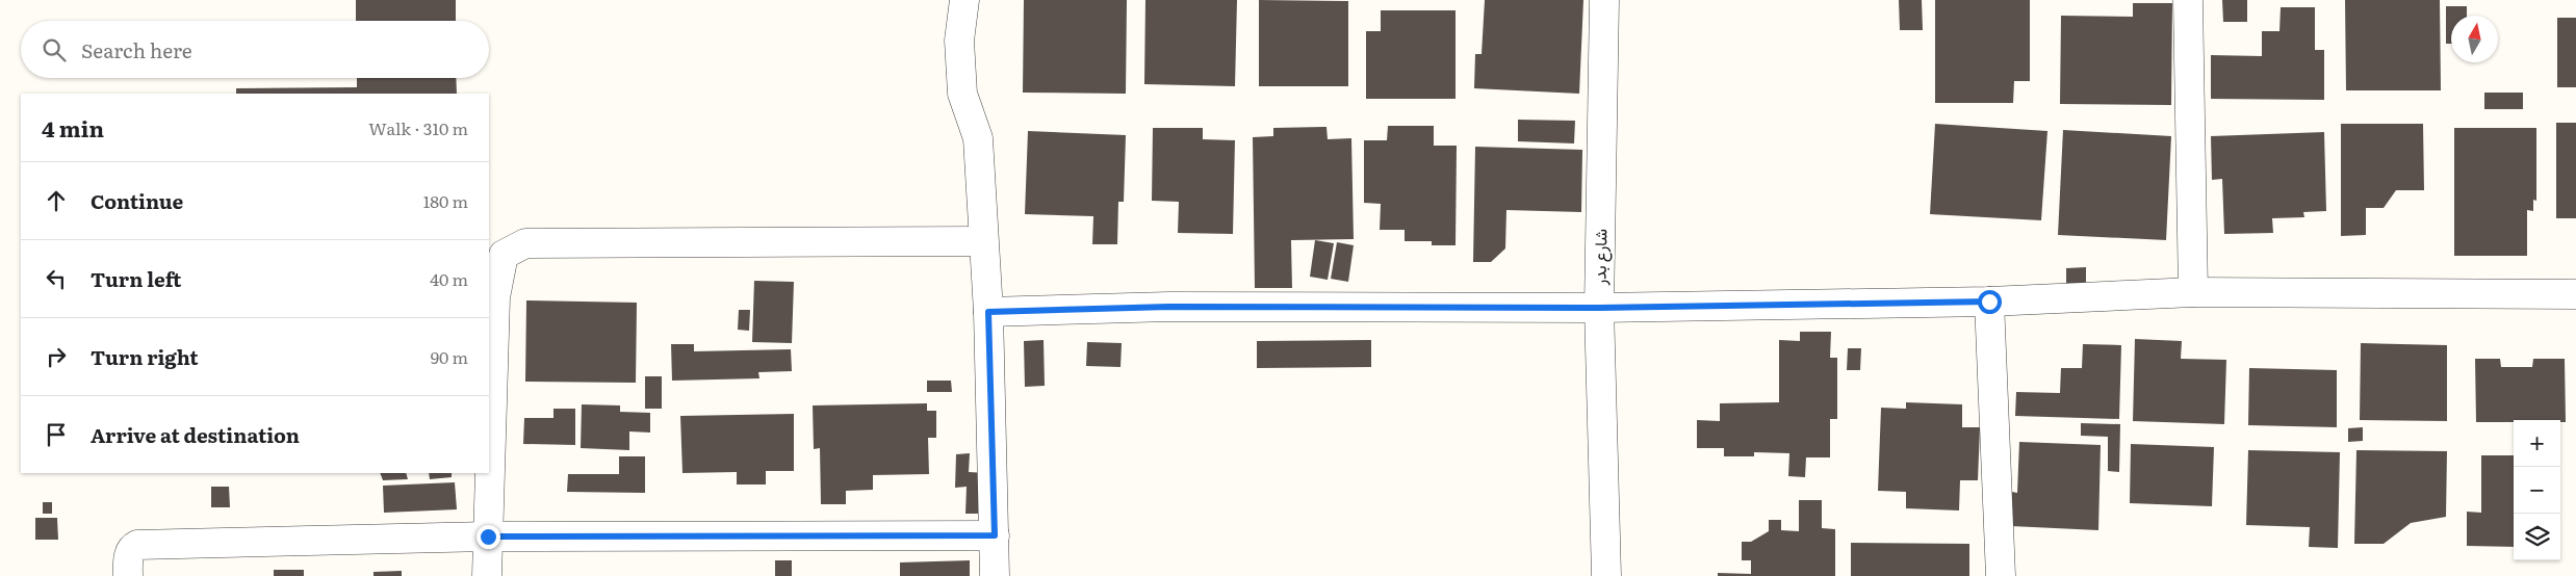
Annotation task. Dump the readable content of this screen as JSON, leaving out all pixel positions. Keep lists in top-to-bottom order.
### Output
{
  "streets": {
    "street": ["شارع بدر"]
  },
  "north": "top",
  "page": {
    "search": "Search here",
    "heading": ["4 min", "Walk · 310 m"],
    "list": [
      ["Continue", "180 m"],
      ["Turn left", "40 m"],
      ["Turn right", "90 m"],
      "Arrive at destination"
    ],
    "map_buttons": ["+", "−"]
  }
}
